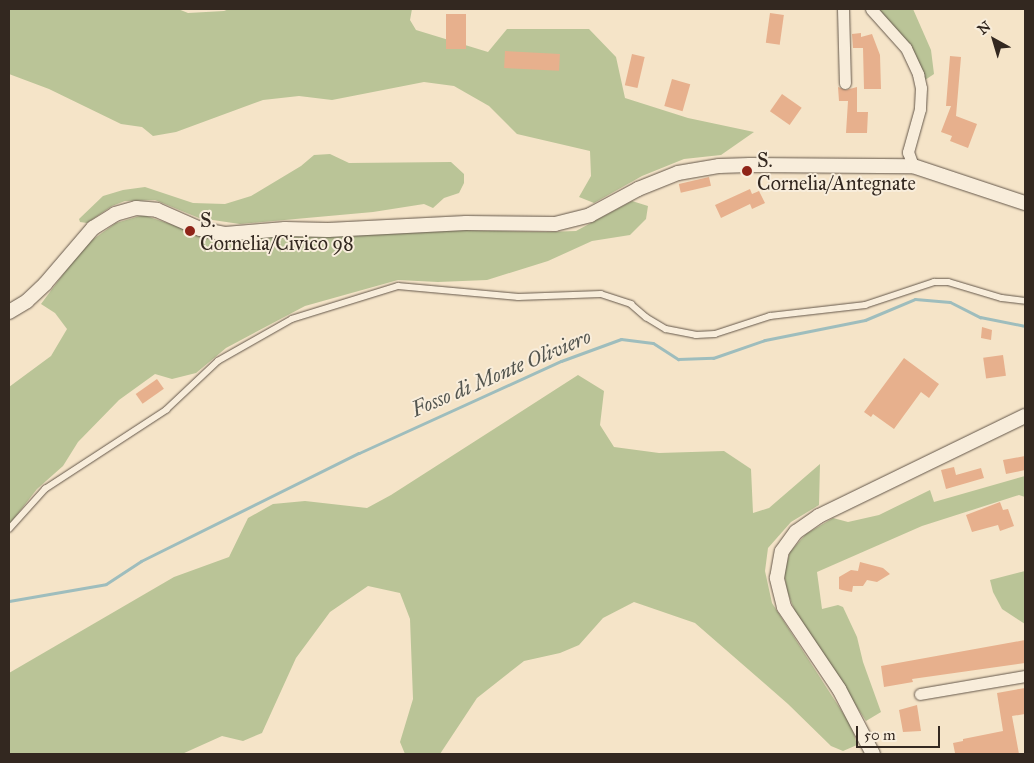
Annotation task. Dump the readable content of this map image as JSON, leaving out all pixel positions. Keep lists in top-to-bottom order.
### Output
{
  "water": ["Fosso di Monte Oliviero"],
  "places": ["S. Cornelia/Antegnate", "S. Cornelia/Civico 98"],
  "scale_bar": "50 m",
  "north": "top left"
}
